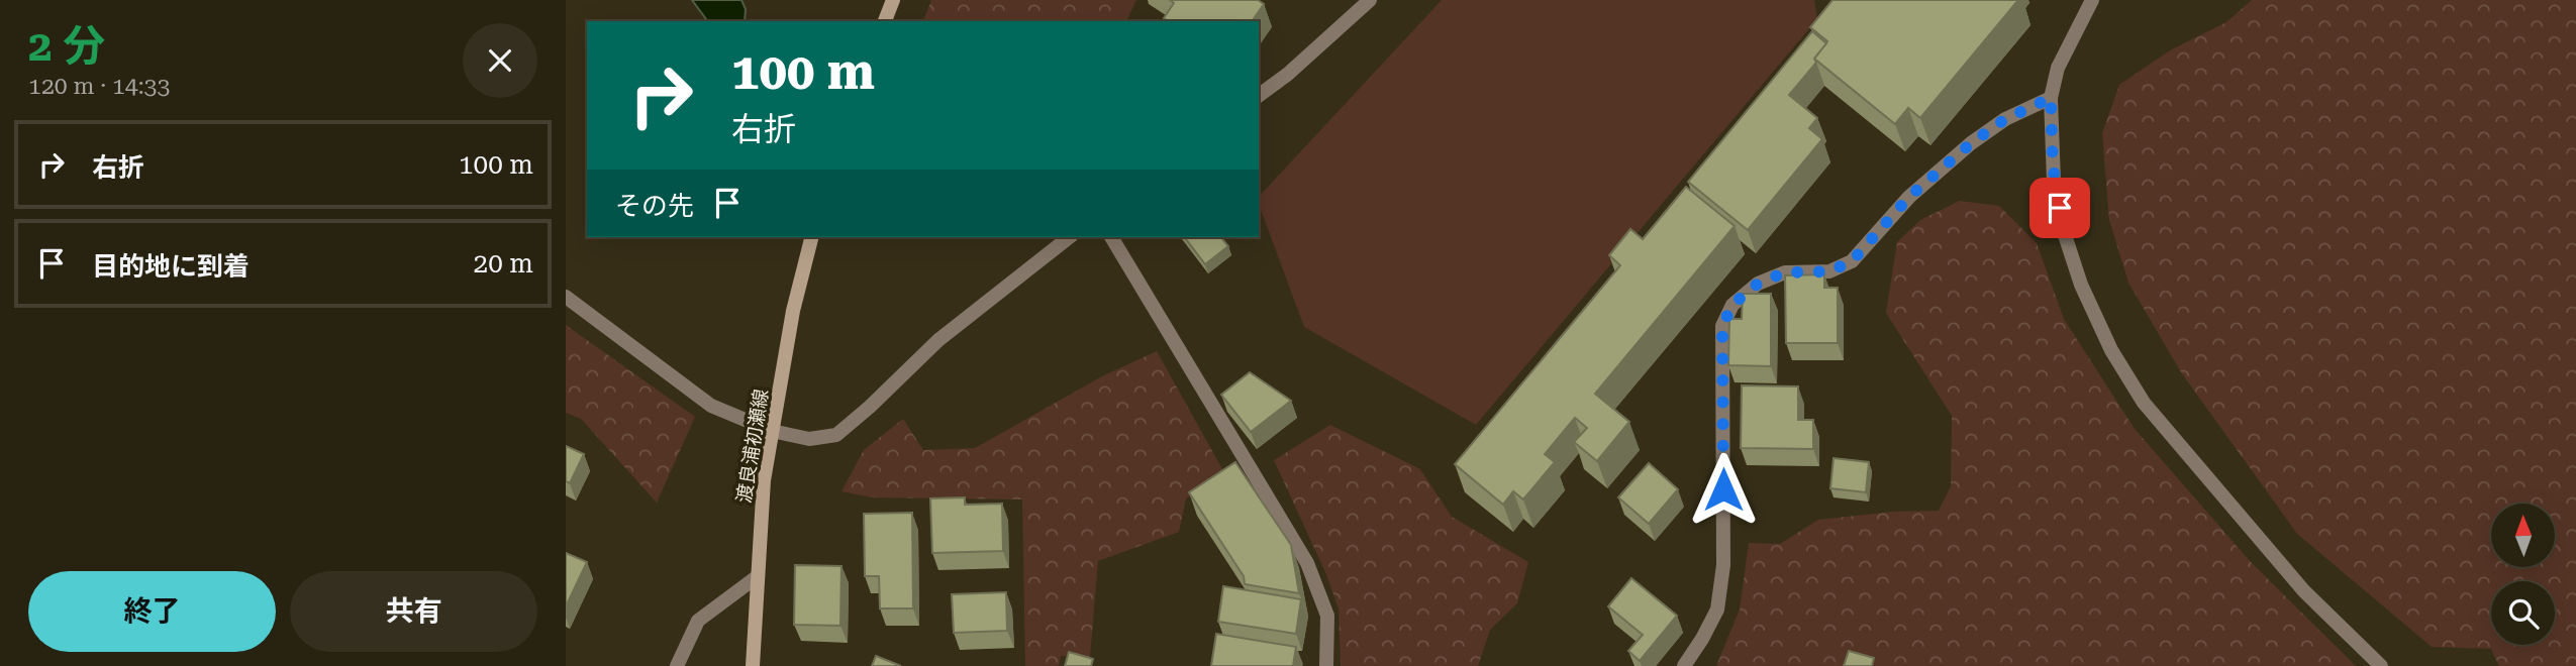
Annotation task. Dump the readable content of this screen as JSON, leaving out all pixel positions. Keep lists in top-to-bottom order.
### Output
{
  "streets": {
    "main road": ["渡良浦初瀬線"]
  },
  "north": "top",
  "page": {
    "heading": ["2 分", "120 m · 14:33"],
    "turn": ["100 m", "右折"],
    "list": [
      {
        "name": "右折",
        "value": "100 m"
      },
      {
        "name": "目的地に到着",
        "value": "20 m"
      }
    ],
    "then": "その先",
    "buttons": ["終了", "共有"]
  }
}
